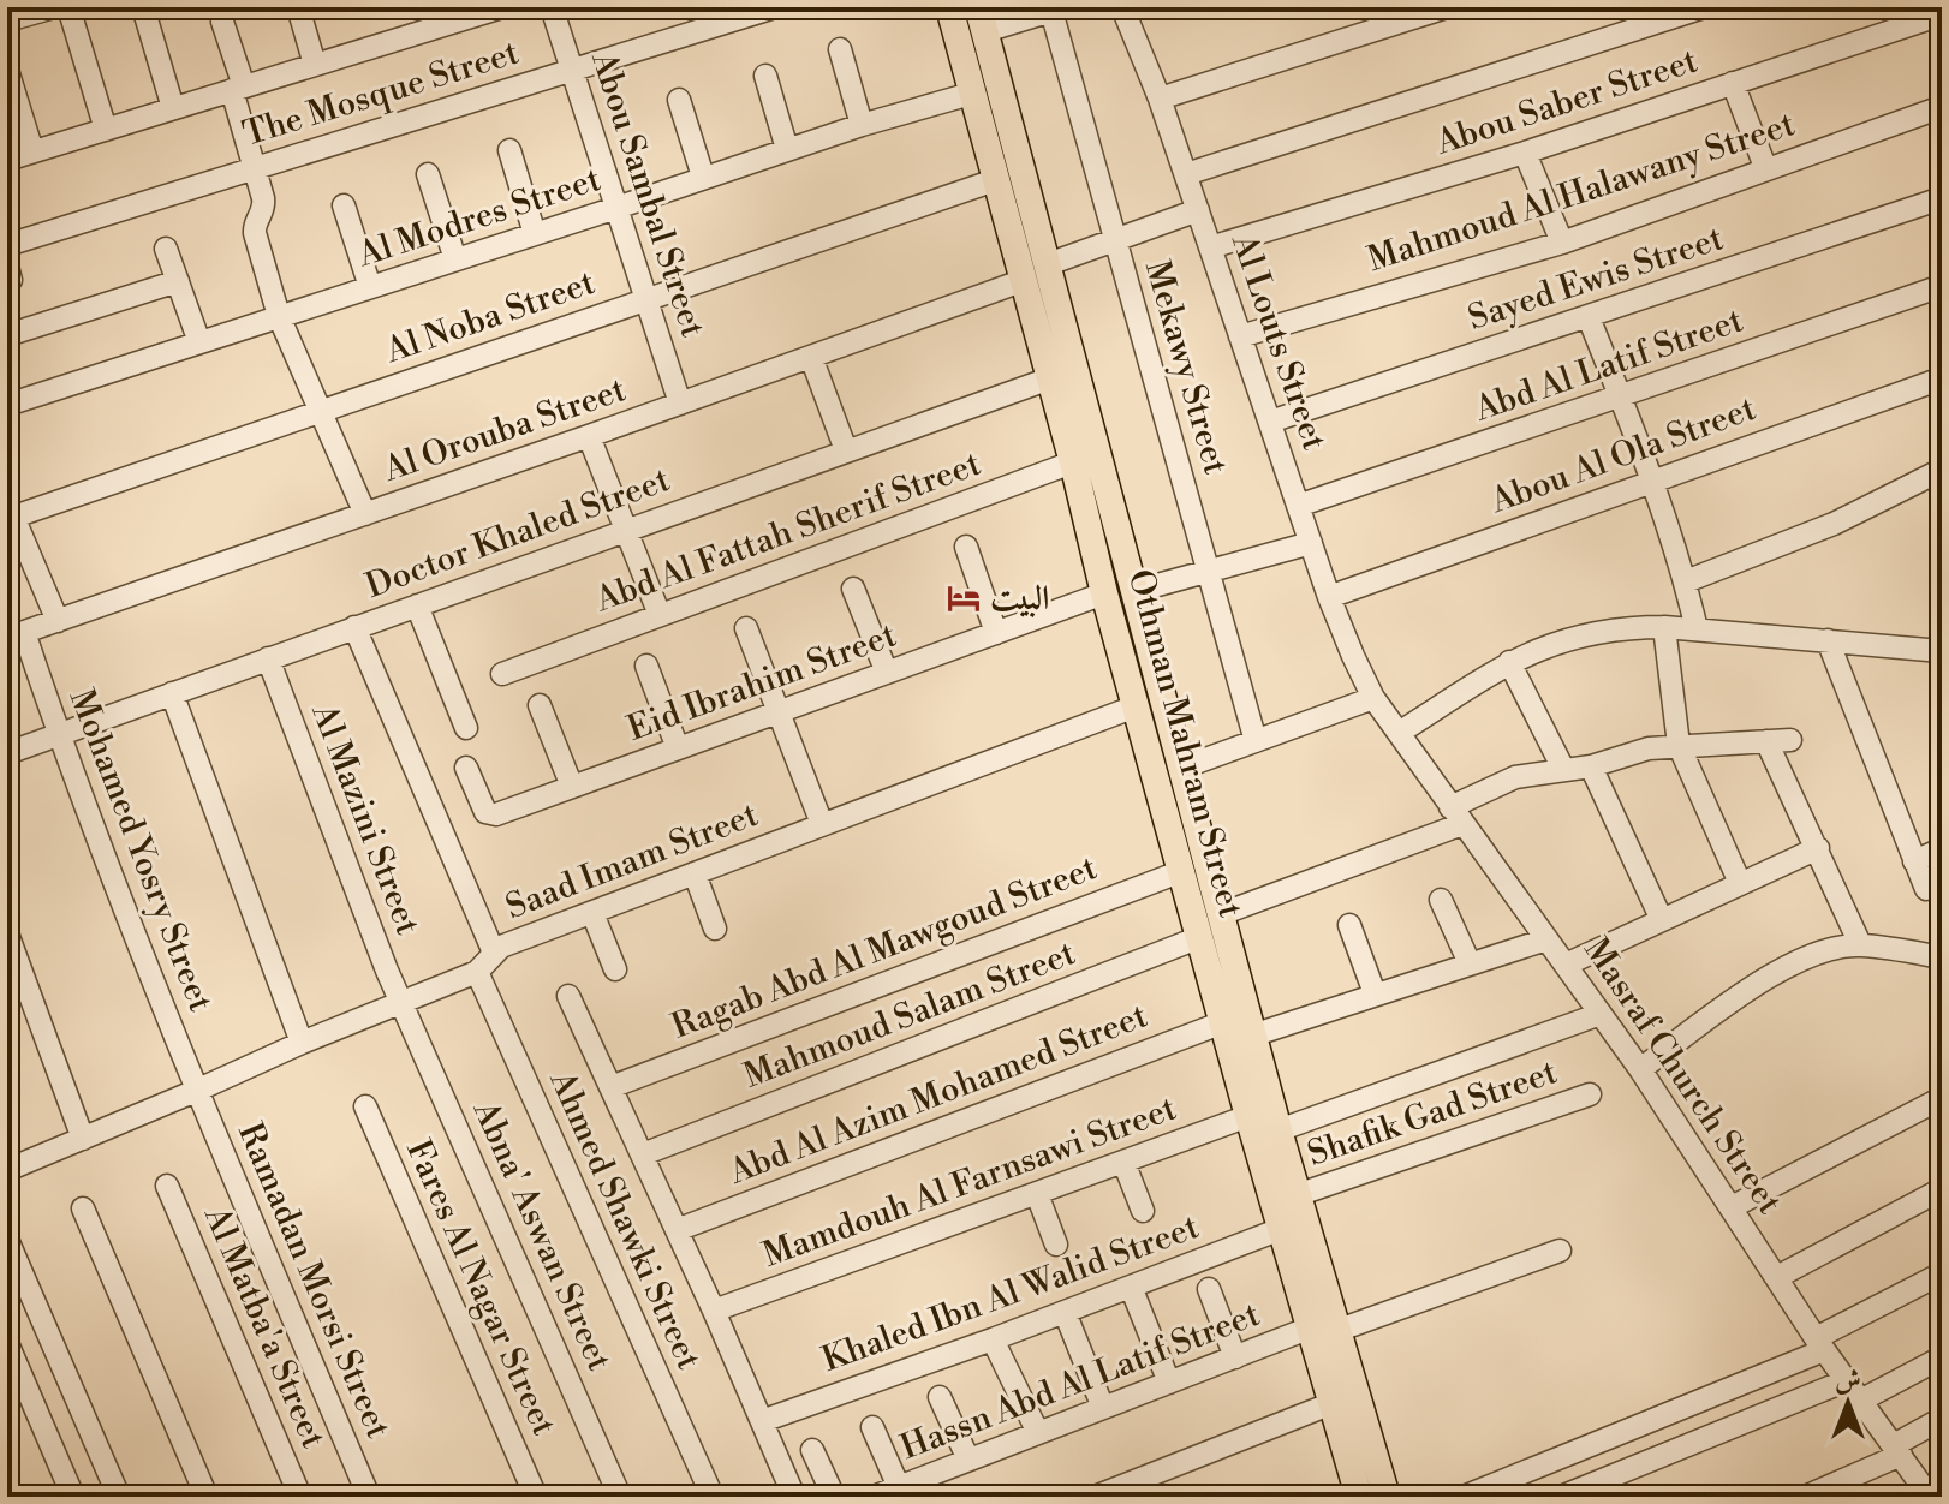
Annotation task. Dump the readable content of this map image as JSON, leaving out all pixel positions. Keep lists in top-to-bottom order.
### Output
{
  "streets": {
    "main road": ["Othman Mahram Street"],
    "street": [
      "The Mosque Street",
      "Abou Saber Street",
      "Mahmoud Al Halawany Street",
      "Abou Sambal Street",
      "Al Modres Street",
      "Sayed Ewis Street",
      "Al Noba Street",
      "Al Louts Street",
      "Abd Al Latif Street",
      "Mekawy Street",
      "Al Orouba Street",
      "Abou Al Ola Street",
      "Abd Al Fattah Sherif Street",
      "Doctor Khaled Street",
      "Eid Ibrahim Street",
      "Al Mazini Street",
      "Mohamed Yosry Street",
      "Saad Imam Street",
      "Ragab Abd Al Mawgoud Street",
      "Mahmoud Salam Street",
      "Masraf Church Street",
      "Abd Al Azim Mohamed Street",
      "Shafik Gad Street",
      "Mamdouh Al Farnsawi Street",
      "Ahmed Shawki Street",
      "Abna' Aswan Street",
      "Ramadan Morsi Street",
      "Fares Al Nagar Street",
      "Khaled Ibn Al Walid Street",
      "Al Matba'a Street",
      "Hassn Abd Al Latif Street"
    ]
  },
  "crossings": [
    ["The Mosque Street", "Abou Sambal Street"],
    ["Abou Saber Street", "Al Louts Street"],
    ["Mahmoud Al Halawany Street", "Al Louts Street"],
    ["Abou Sambal Street", "Al Modres Street"],
    ["Abou Sambal Street", "Al Noba Street"],
    ["Abou Sambal Street", "Al Orouba Street"],
    ["Al Modres Street", "Othman Mahram Street"],
    ["Sayed Ewis Street", "Al Louts Street"],
    ["Al Noba Street", "Othman Mahram Street"],
    ["Al Louts Street", "Abd Al Latif Street"],
    ["Al Louts Street", "Abou Al Ola Street"],
    ["Al Louts Street", "Masraf Church Street"],
    ["Al Orouba Street", "Othman Mahram Street"],
    ["Al Orouba Street", "Mohamed Yosry Street"],
    ["Abd Al Fattah Sherif Street", "Othman Mahram Street"],
    ["Doctor Khaled Street", "Othman Mahram Street"],
    ["Doctor Khaled Street", "Al Mazini Street"],
    ["Doctor Khaled Street", "Mohamed Yosry Street"],
    ["Eid Ibrahim Street", "Othman Mahram Street"],
    ["Othman Mahram Street", "Saad Imam Street"],
    ["Othman Mahram Street", "Ragab Abd Al Mawgoud Street"],
    ["Othman Mahram Street", "Mahmoud Salam Street"],
    ["Othman Mahram Street", "Abd Al Azim Mohamed Street"],
    ["Othman Mahram Street", "Shafik Gad Street"],
    ["Othman Mahram Street", "Mamdouh Al Farnsawi Street"],
    ["Othman Mahram Street", "Khaled Ibn Al Walid Street"],
    ["Othman Mahram Street", "Hassn Abd Al Latif Street"],
    ["Al Mazini Street", "Saad Imam Street"],
    ["Al Mazini Street", "Abna' Aswan Street"],
    ["Mohamed Yosry Street", "Saad Imam Street"],
    ["Mohamed Yosry Street", "Ramadan Morsi Street"],
    ["Saad Imam Street", "Ahmed Shawki Street"],
    ["Saad Imam Street", "Abna' Aswan Street"],
    ["Saad Imam Street", "Ramadan Morsi Street"]
  ],
  "places": {
    "hotel": ["البيت"]
  },
  "north": "top"
}
